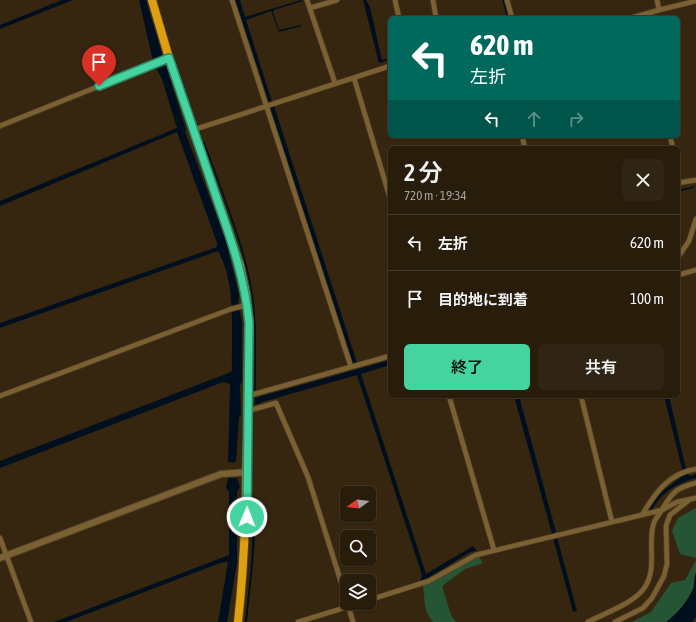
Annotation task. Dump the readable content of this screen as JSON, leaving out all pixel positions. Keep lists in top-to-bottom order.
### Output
{
  "north": "left",
  "page": {
    "turn": ["620 m", "左折"],
    "heading": ["2 分", "720 m · 19:34"],
    "list": [
      {
        "name": "左折",
        "value": "620 m"
      },
      {
        "name": "目的地に到着",
        "value": "100 m"
      }
    ],
    "buttons": ["終了", "共有"]
  }
}
